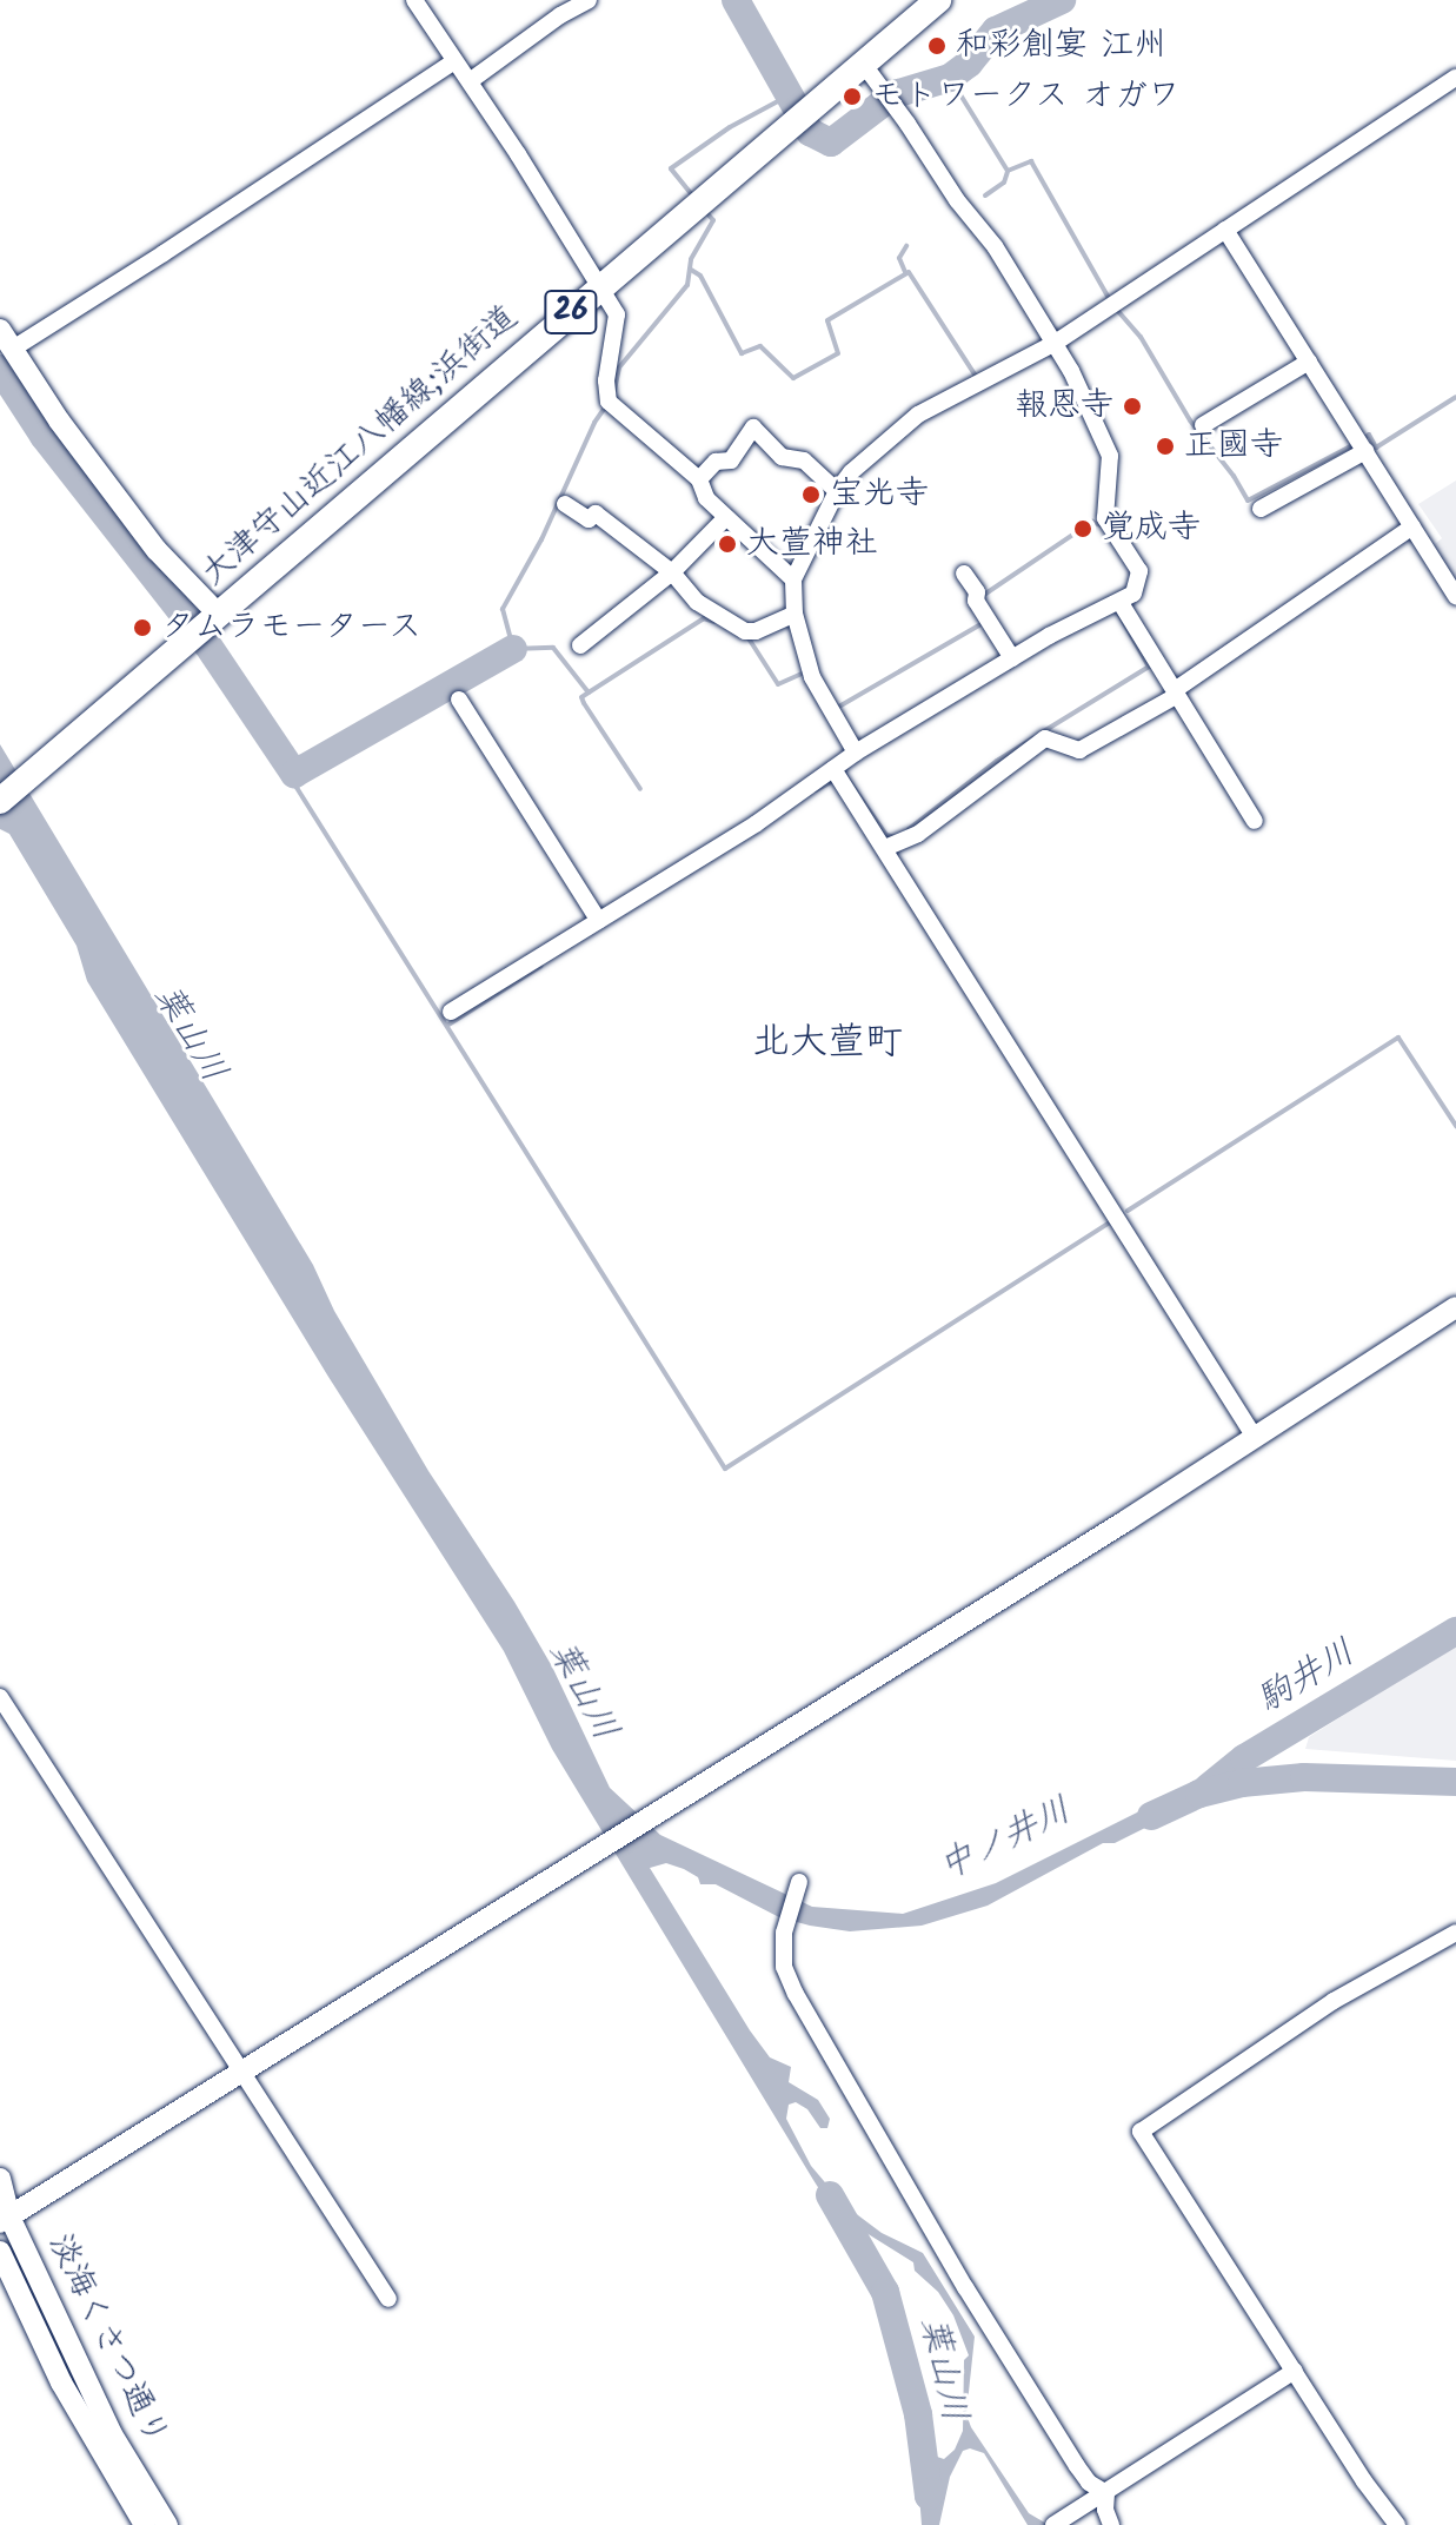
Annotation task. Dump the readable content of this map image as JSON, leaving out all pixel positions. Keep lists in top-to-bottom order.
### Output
{
  "streets": {
    "main road": ["26", "大津守山近江八幡線;浜街道"],
    "street": ["淡海くさつ通り"]
  },
  "districts": ["北大萱町"],
  "water": ["葉山川", "駒井川", "中ノ井川"],
  "places": [
    "和彩創宴 江州",
    "モトワークス オガワ",
    "報恩寺",
    "正國寺",
    "宝光寺",
    "覚成寺",
    "大萱神社",
    "タムラモータース"
  ]
}
